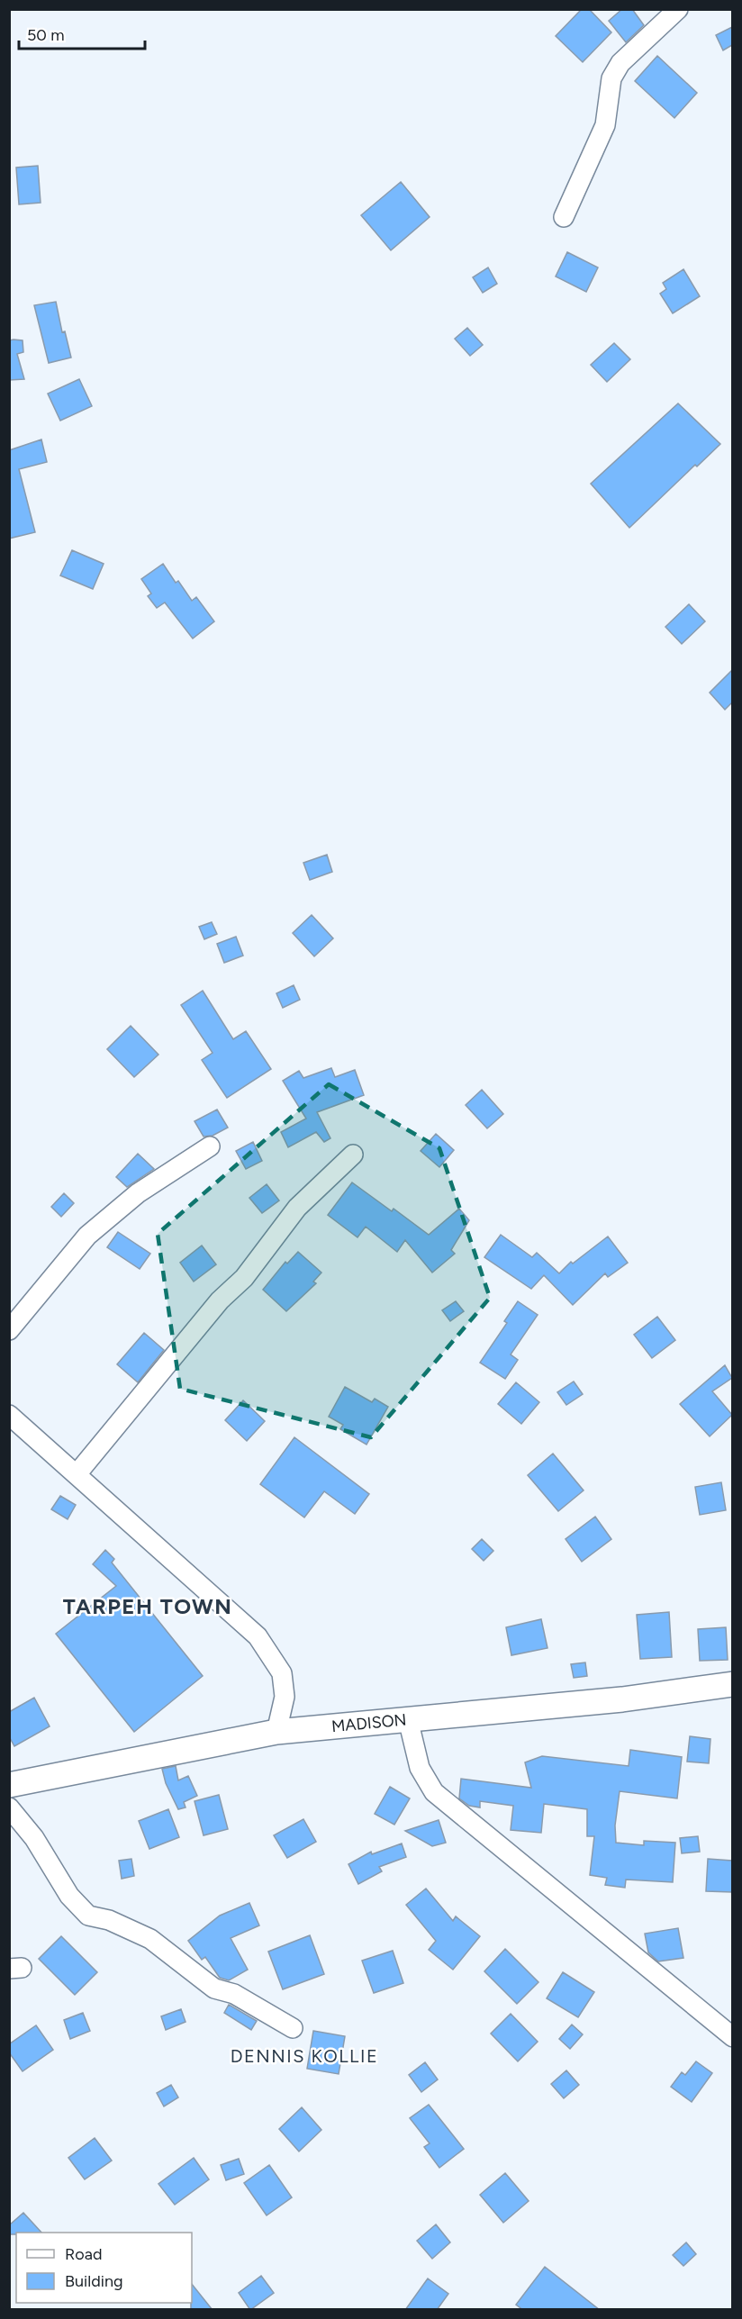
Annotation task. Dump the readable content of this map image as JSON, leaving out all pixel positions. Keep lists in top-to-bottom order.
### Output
{
  "streets": {
    "street": ["MADISON"]
  },
  "districts": ["TARPEH TOWN", "DENNIS KOLLIE"],
  "legend": ["Road", "Building"],
  "scale_bar": "50 m"
}
